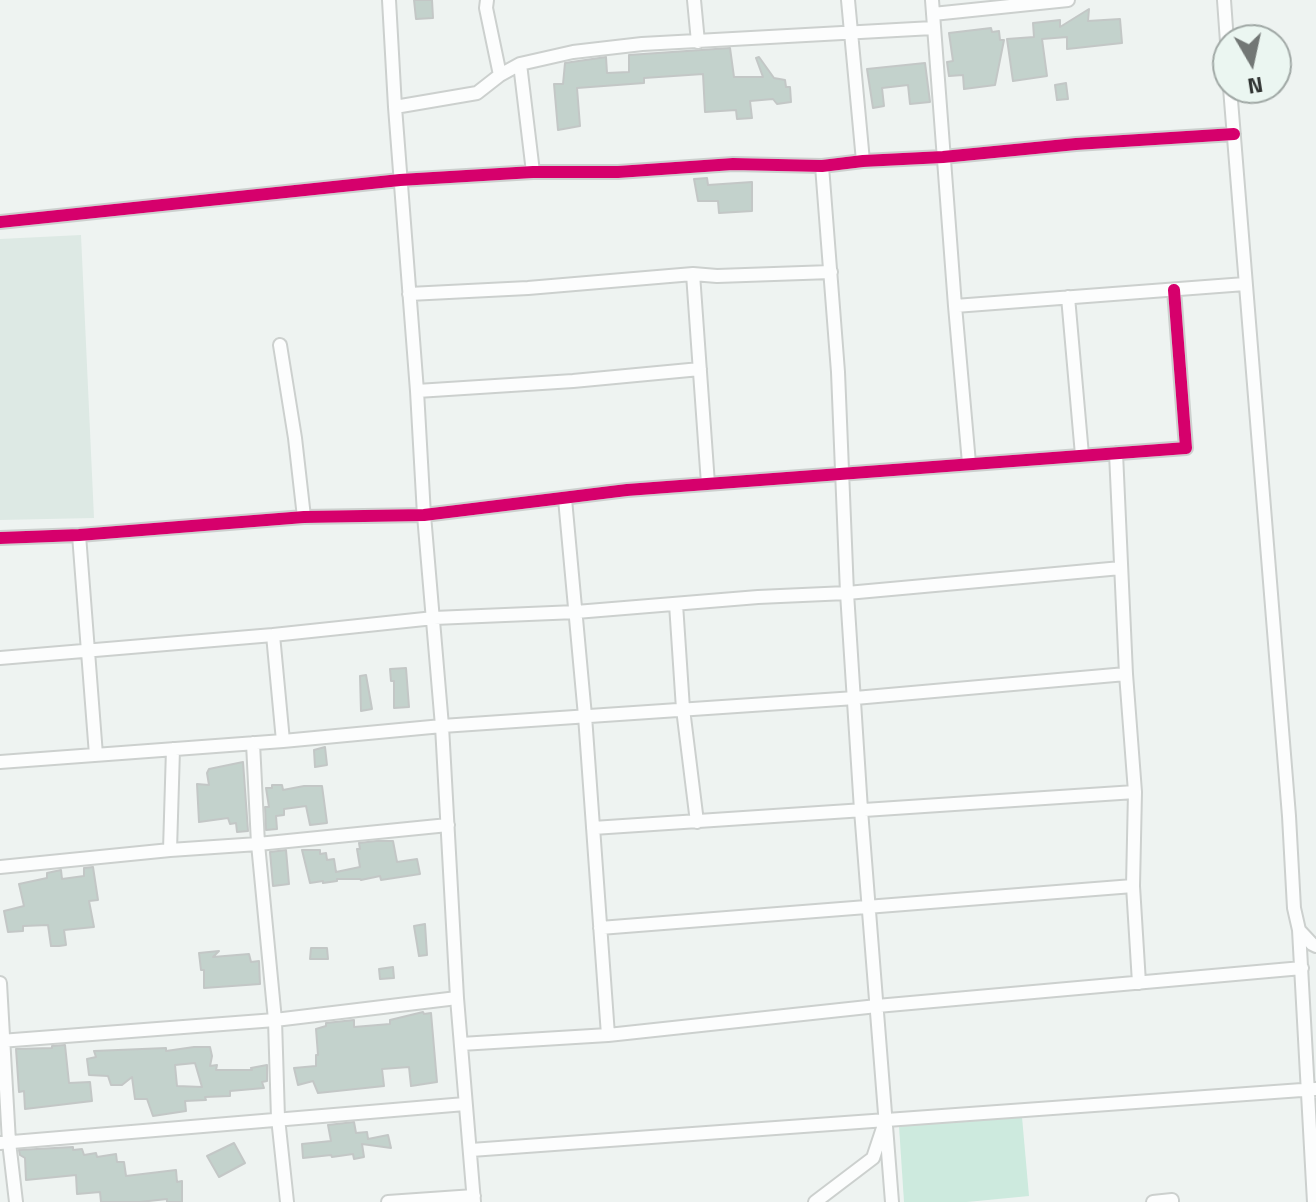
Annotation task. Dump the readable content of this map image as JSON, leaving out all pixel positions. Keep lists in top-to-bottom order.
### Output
{
  "north": "bottom"
}
